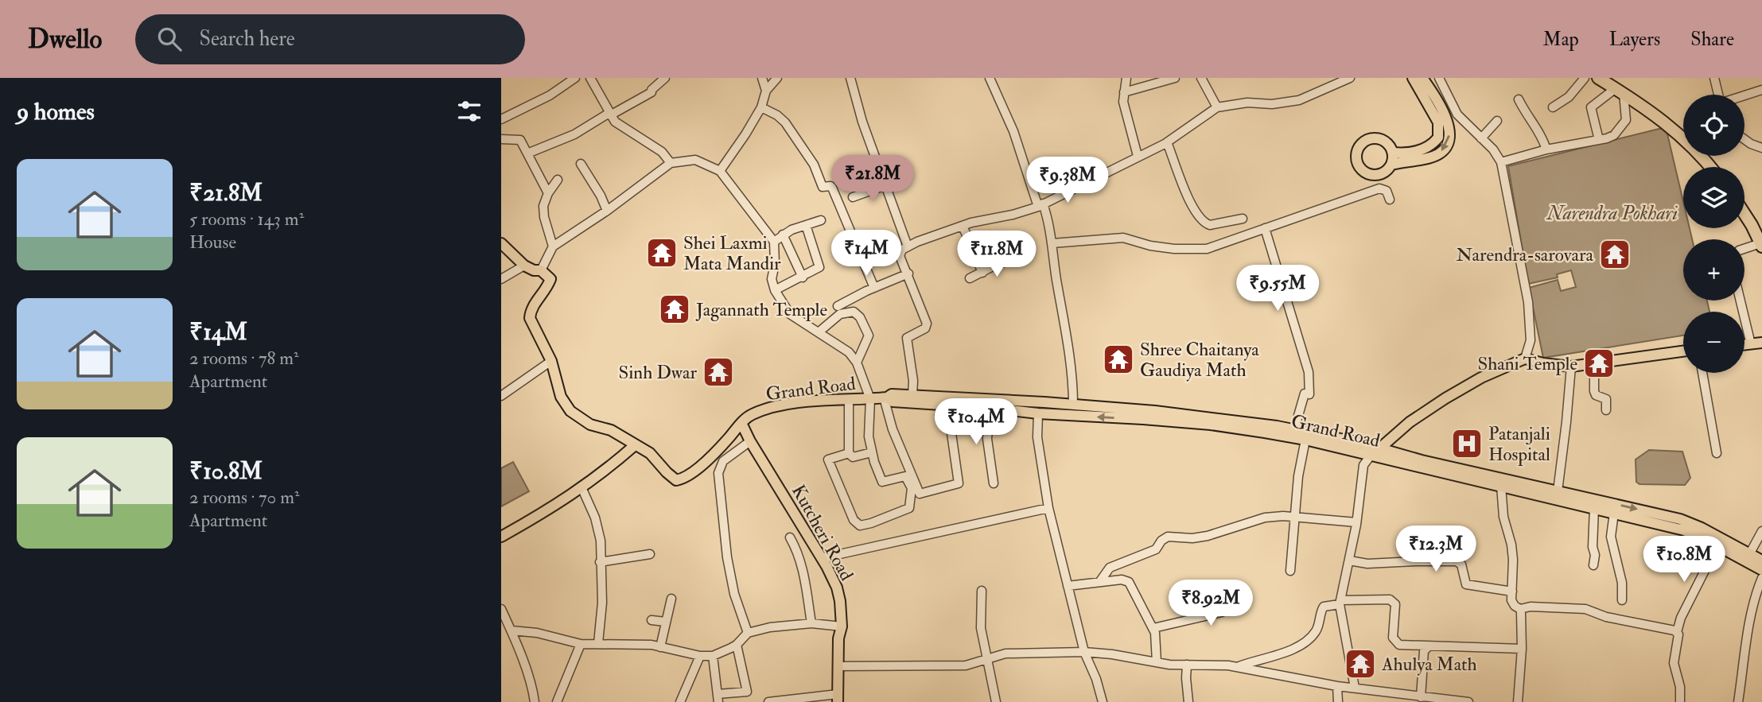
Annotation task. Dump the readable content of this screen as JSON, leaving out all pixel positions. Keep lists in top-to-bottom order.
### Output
{
  "streets": {
    "main road": ["Grand Road", "Kutcheri Road"]
  },
  "crossings": [
    ["Grand Road", "Kutcheri Road"]
  ],
  "water": ["Narendra Pokhari"],
  "places": {
    "temple": [
      "Shei Laxmi Mata Mandir",
      "Narendra-sarovara",
      "Jagannath Temple",
      "Shree Chaitanya Gaudiya Math",
      "Shani Temple",
      "Sinh Dwar",
      "Ahulya Math"
    ],
    "hospital": ["Patanjali Hospital"]
  },
  "page": {
    "header": "Dwello",
    "search": "Search here",
    "nav": ["Map", "Layers", "Share"],
    "heading": "9 homes",
    "map_buttons": ["+", "−"],
    "list": [
      {
        "name": "₹21.8M",
        "note": "5 rooms · 143 m² · House"
      },
      {
        "name": "₹14M",
        "note": "2 rooms · 78 m² · Apartment"
      },
      {
        "name": "₹10.8M",
        "note": "2 rooms · 70 m² · Apartment"
      }
    ],
    "price": [
      "₹21.8M",
      "₹9.38M",
      "₹14M",
      "₹11.8M",
      "₹9.55M",
      "₹10.4M",
      "₹12.3M",
      "₹10.8M",
      "₹8.92M"
    ]
  }
}
